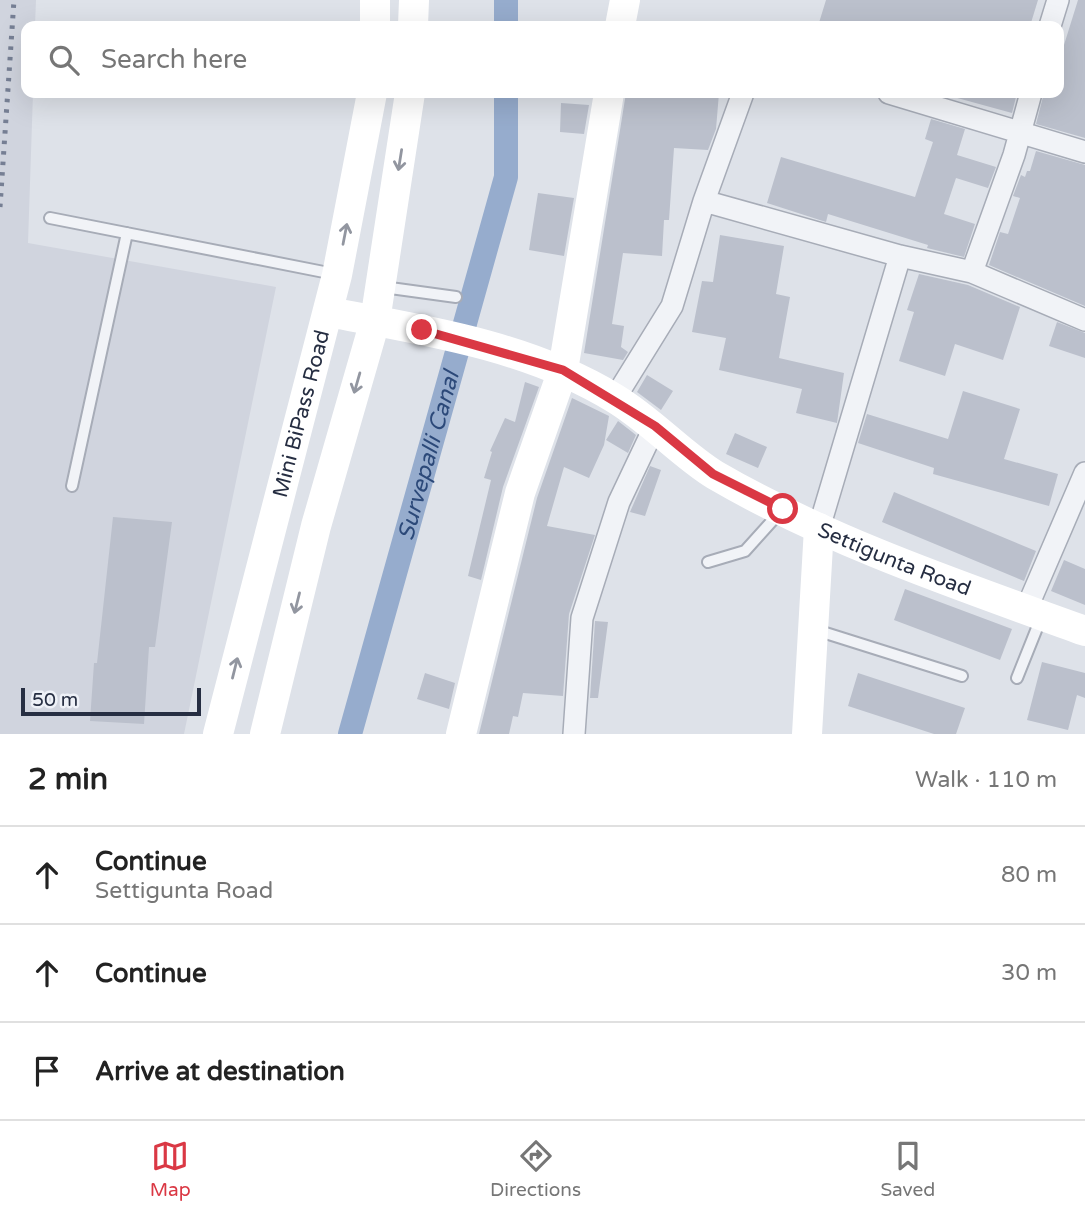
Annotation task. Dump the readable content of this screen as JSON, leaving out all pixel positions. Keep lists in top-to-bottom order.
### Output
{
  "streets": {
    "street": ["Mini BiPass Road", "Settigunta Road"]
  },
  "crossings": [
    ["Mini BiPass Road", "Settigunta Road"]
  ],
  "water": ["Survepalli Canal"],
  "scale_bar": "50 m",
  "page": {
    "search": "Search here",
    "scale": "50 m",
    "heading": ["2 min", "Walk · 110 m"],
    "list": [
      ["Continue", "Settigunta Road", "80 m"],
      ["Continue", "30 m"],
      "Arrive at destination"
    ],
    "nav": ["Map", "Directions", "Saved"]
  }
}
